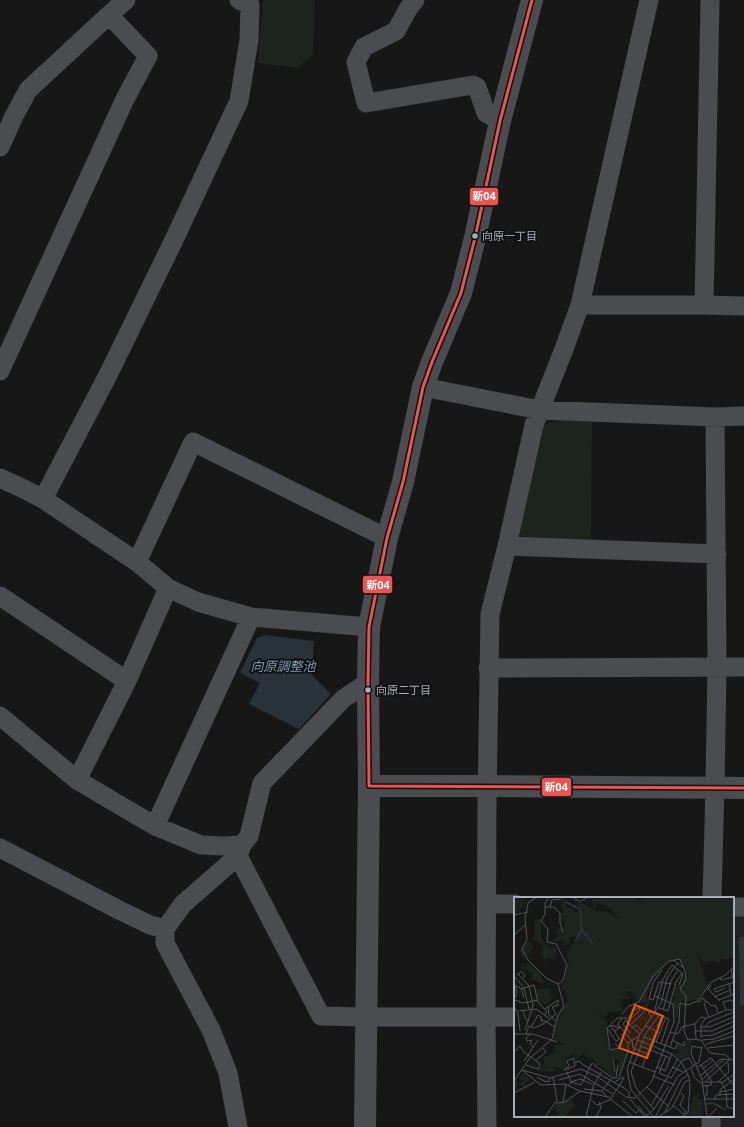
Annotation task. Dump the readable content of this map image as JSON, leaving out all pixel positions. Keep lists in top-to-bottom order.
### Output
{
  "water": ["向原調整池"],
  "places": ["向原一丁目", "向原二丁目"],
  "lines": ["transit line 新04"]
}
